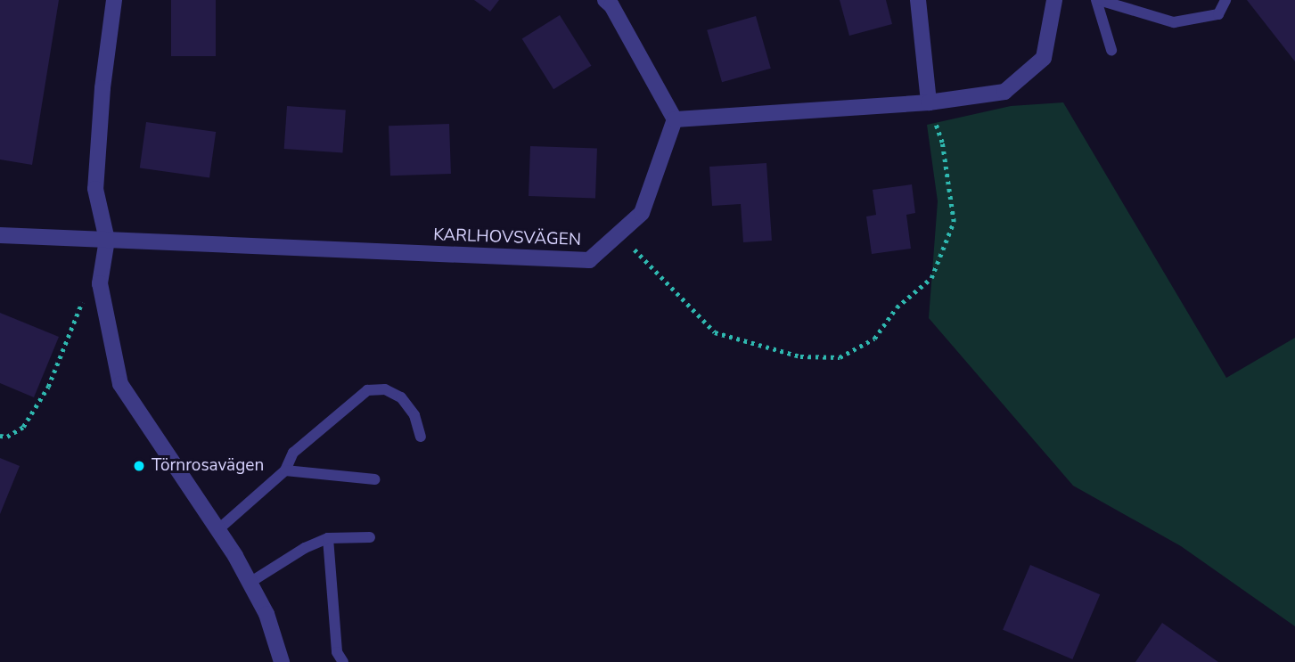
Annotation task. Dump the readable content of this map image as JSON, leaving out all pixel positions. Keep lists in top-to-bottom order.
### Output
{
  "streets": {
    "street": ["KARLHOVSVÄGEN"]
  },
  "places": ["Törnrosavägen"]
}
